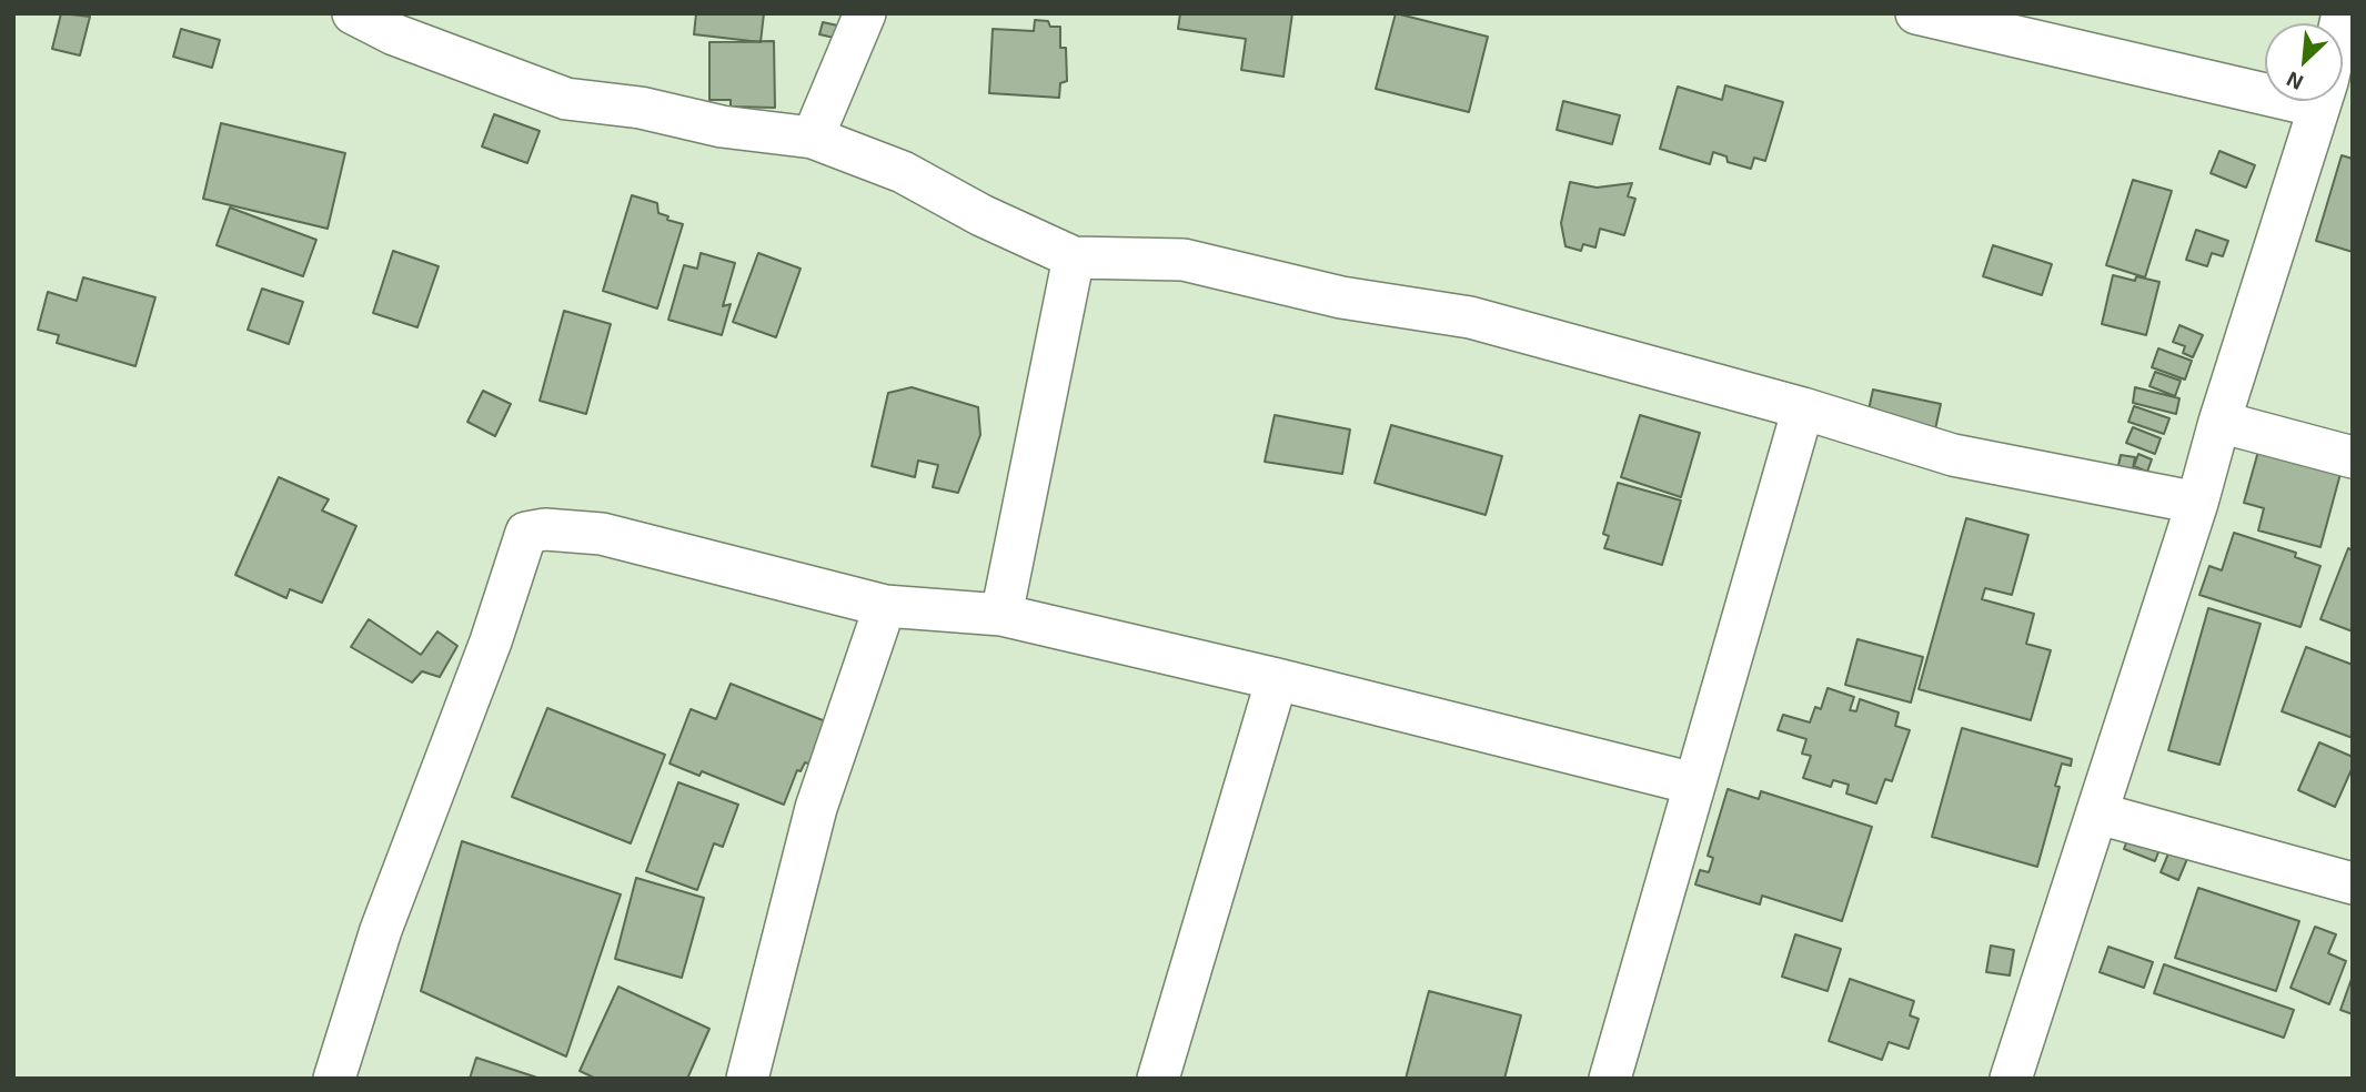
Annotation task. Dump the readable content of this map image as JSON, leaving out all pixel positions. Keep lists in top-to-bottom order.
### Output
{
  "north": "bottom left"
}
